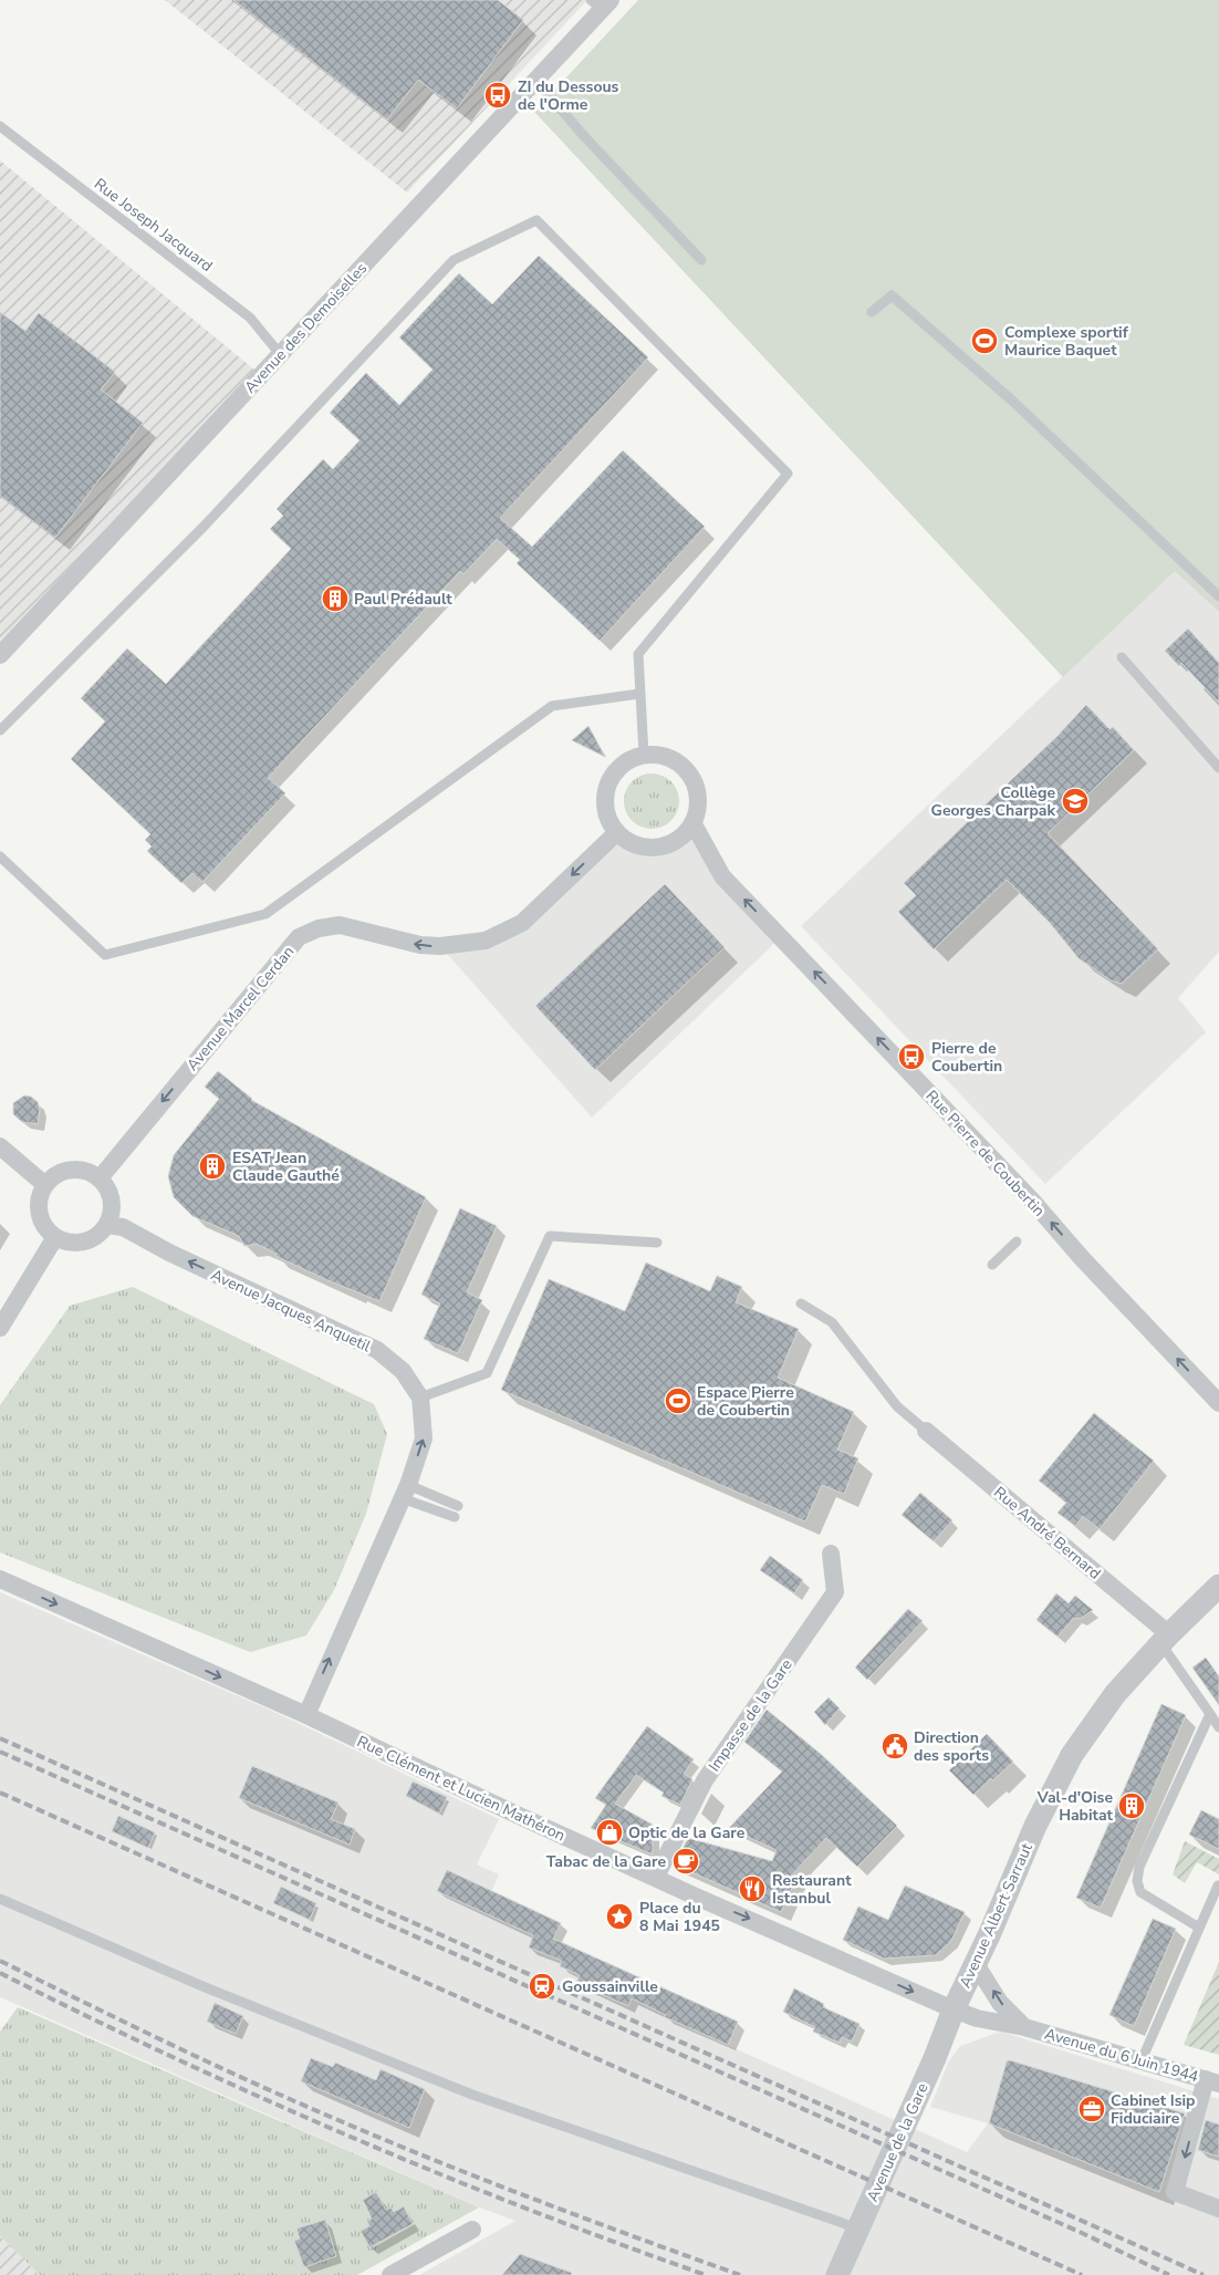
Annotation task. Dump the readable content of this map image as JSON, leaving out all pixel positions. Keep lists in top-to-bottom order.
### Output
{
  "streets": {
    "street": [
      "Avenue des Demoiselles",
      "Avenue Marcel Cerdan",
      "Rue Pierre de Coubertin",
      "Avenue Jacques Anquetil",
      "Rue André Bernard",
      "Impasse de la Gare",
      "Rue Clément et Lucien Mathéron",
      "Avenue Albert Sarraut",
      "Avenue du 6 Juin 1944",
      "Avenue de la Gare"
    ],
    "lane": ["Rue Joseph Jacquard"]
  },
  "crossings": [
    ["Rue Joseph Jacquard", "Avenue des Demoiselles"],
    ["Avenue Marcel Cerdan", "Rue Pierre de Coubertin"],
    ["Avenue Marcel Cerdan", "Avenue Jacques Anquetil"],
    ["Avenue Jacques Anquetil", "Rue Clément et Lucien Mathéron"],
    ["Rue André Bernard", "Avenue Albert Sarraut"],
    ["Impasse de la Gare", "Rue Clément et Lucien Mathéron"],
    ["Rue Clément et Lucien Mathéron", "Avenue Albert Sarraut"],
    ["Rue Clément et Lucien Mathéron", "Avenue du 6 Juin 1944"],
    ["Rue Clément et Lucien Mathéron", "Avenue de la Gare"],
    ["Avenue Albert Sarraut", "Avenue du 6 Juin 1944"],
    ["Avenue Albert Sarraut", "Avenue de la Gare"],
    ["Avenue du 6 Juin 1944", "Avenue de la Gare"]
  ],
  "one_way": ["Avenue Marcel Cerdan", "Rue Pierre de Coubertin", "Rue Clément et Lucien Mathéron"],
  "places": {
    "bus stop": ["ZI du Dessous de l'Orme", "Pierre de Coubertin"],
    "sports": ["Complexe sportif Maurice Baquet", "Espace Pierre de Coubertin"],
    "building": ["Paul Prédault", "ESAT Jean Claude Gauthé", "Val-d'Oise Habitat"],
    "school or university": ["Collège Georges Charpak"],
    "public building": ["Direction des sports"],
    "shop": ["Optic de la Gare"],
    "cafe": ["Tabac de la Gare"],
    "restaurant": ["Restaurant Istanbul"],
    "place": ["Place du 8 Mai 1945"],
    "station": ["Goussainville"],
    "office": ["Cabinet Isip Fiduciaire"]
  }
}
